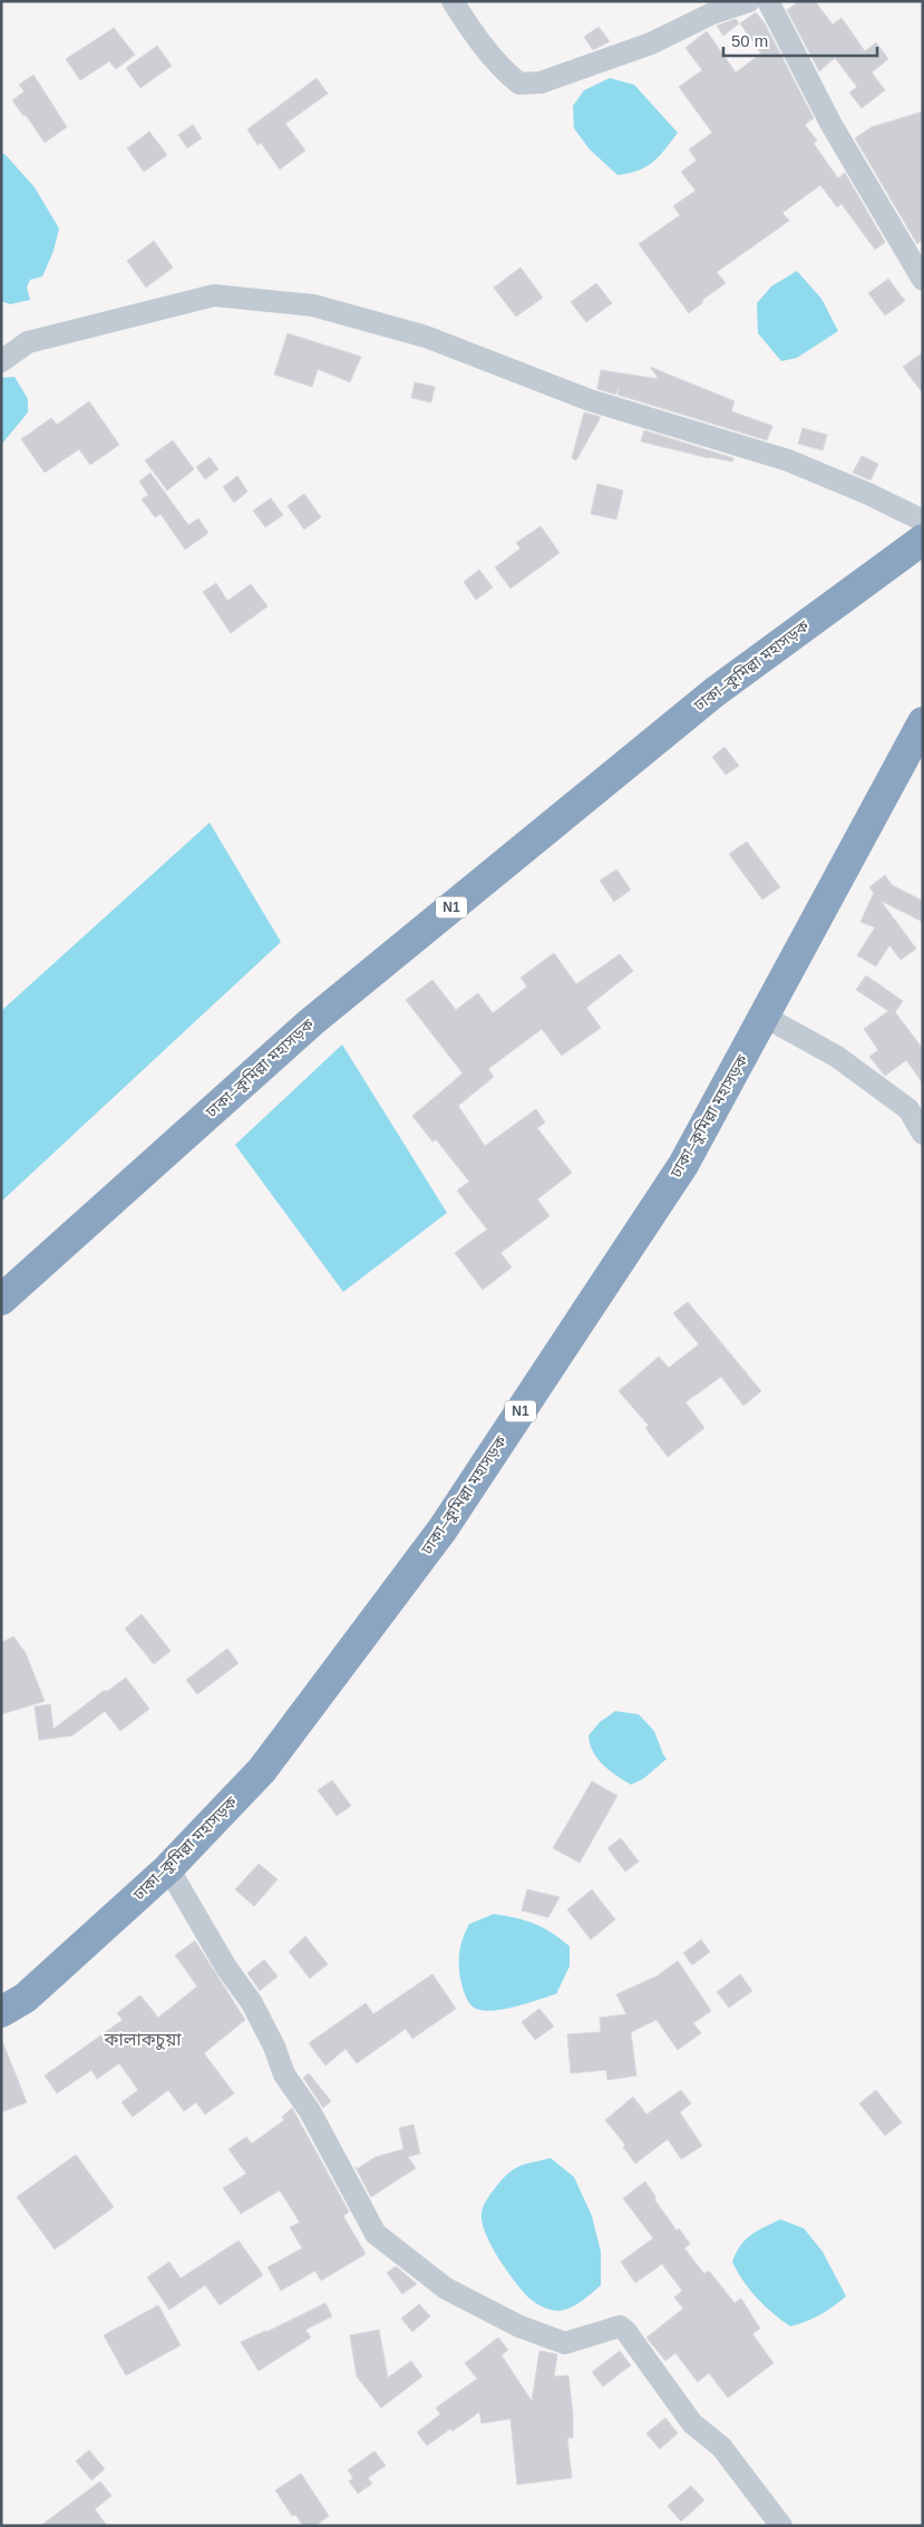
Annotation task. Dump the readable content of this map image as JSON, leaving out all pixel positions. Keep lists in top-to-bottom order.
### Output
{
  "streets": {
    "highway": ["ঢাকা–কুমিল্লা মহাসড়ক", "N1"]
  },
  "districts": ["কালাকচুয়া"],
  "scale_bar": "50 m"
}
